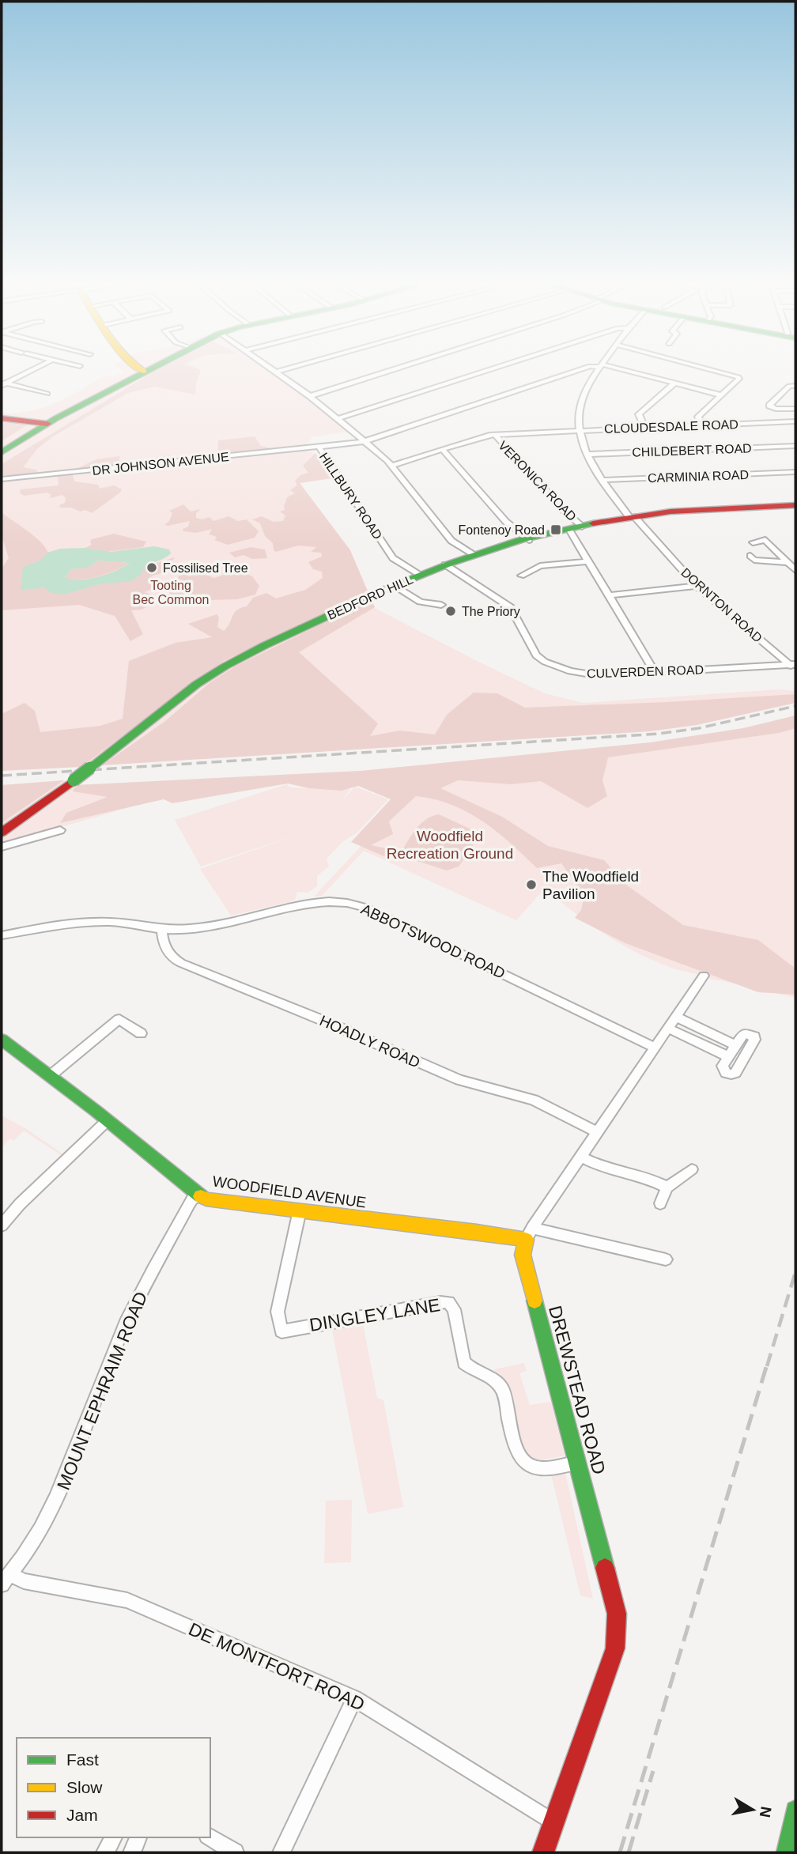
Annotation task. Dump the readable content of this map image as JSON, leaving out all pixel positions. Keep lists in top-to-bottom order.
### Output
{
  "streets": {
    "main road": ["BEDFORD HILL", "WOODFIELD AVENUE", "DREWSTEAD ROAD"],
    "street": [
      "CLOUDESDALE ROAD",
      "CHILDEBERT ROAD",
      "DR JOHNSON AVENUE",
      "CARMINIA ROAD",
      "VERONICA ROAD",
      "HILLBURY ROAD",
      "DORNTON ROAD",
      "CULVERDEN ROAD",
      "ABBOTSWOOD ROAD",
      "HOADLY ROAD",
      "DINGLEY LANE",
      "MOUNT EPHRAIM ROAD",
      "DE MONTFORT ROAD"
    ]
  },
  "crossings": [
    ["CLOUDESDALE ROAD", "VERONICA ROAD"],
    ["CLOUDESDALE ROAD", "DORNTON ROAD"],
    ["CHILDEBERT ROAD", "DORNTON ROAD"],
    ["DR JOHNSON AVENUE", "HILLBURY ROAD"],
    ["CARMINIA ROAD", "DORNTON ROAD"],
    ["VERONICA ROAD", "BEDFORD HILL"],
    ["HILLBURY ROAD", "BEDFORD HILL"],
    ["BEDFORD HILL", "DORNTON ROAD"],
    ["BEDFORD HILL", "CULVERDEN ROAD"],
    ["DORNTON ROAD", "CULVERDEN ROAD"],
    ["ABBOTSWOOD ROAD", "HOADLY ROAD"],
    ["ABBOTSWOOD ROAD", "DREWSTEAD ROAD"],
    ["HOADLY ROAD", "DREWSTEAD ROAD"],
    ["WOODFIELD AVENUE", "DINGLEY LANE"],
    ["WOODFIELD AVENUE", "DREWSTEAD ROAD"],
    ["WOODFIELD AVENUE", "MOUNT EPHRAIM ROAD"],
    ["DINGLEY LANE", "DREWSTEAD ROAD"],
    ["DREWSTEAD ROAD", "DE MONTFORT ROAD"],
    ["MOUNT EPHRAIM ROAD", "DE MONTFORT ROAD"]
  ],
  "parks": ["Tooting Bec Common", "Woodfield Recreation Ground"],
  "places": {
    "transit": ["Fontenoy Road"],
    "other": ["Fossilised Tree", "The Priory", "The Woodfield Pavilion"]
  },
  "legend": ["Fast", "Slow", "Jam"],
  "north": "right"
}
